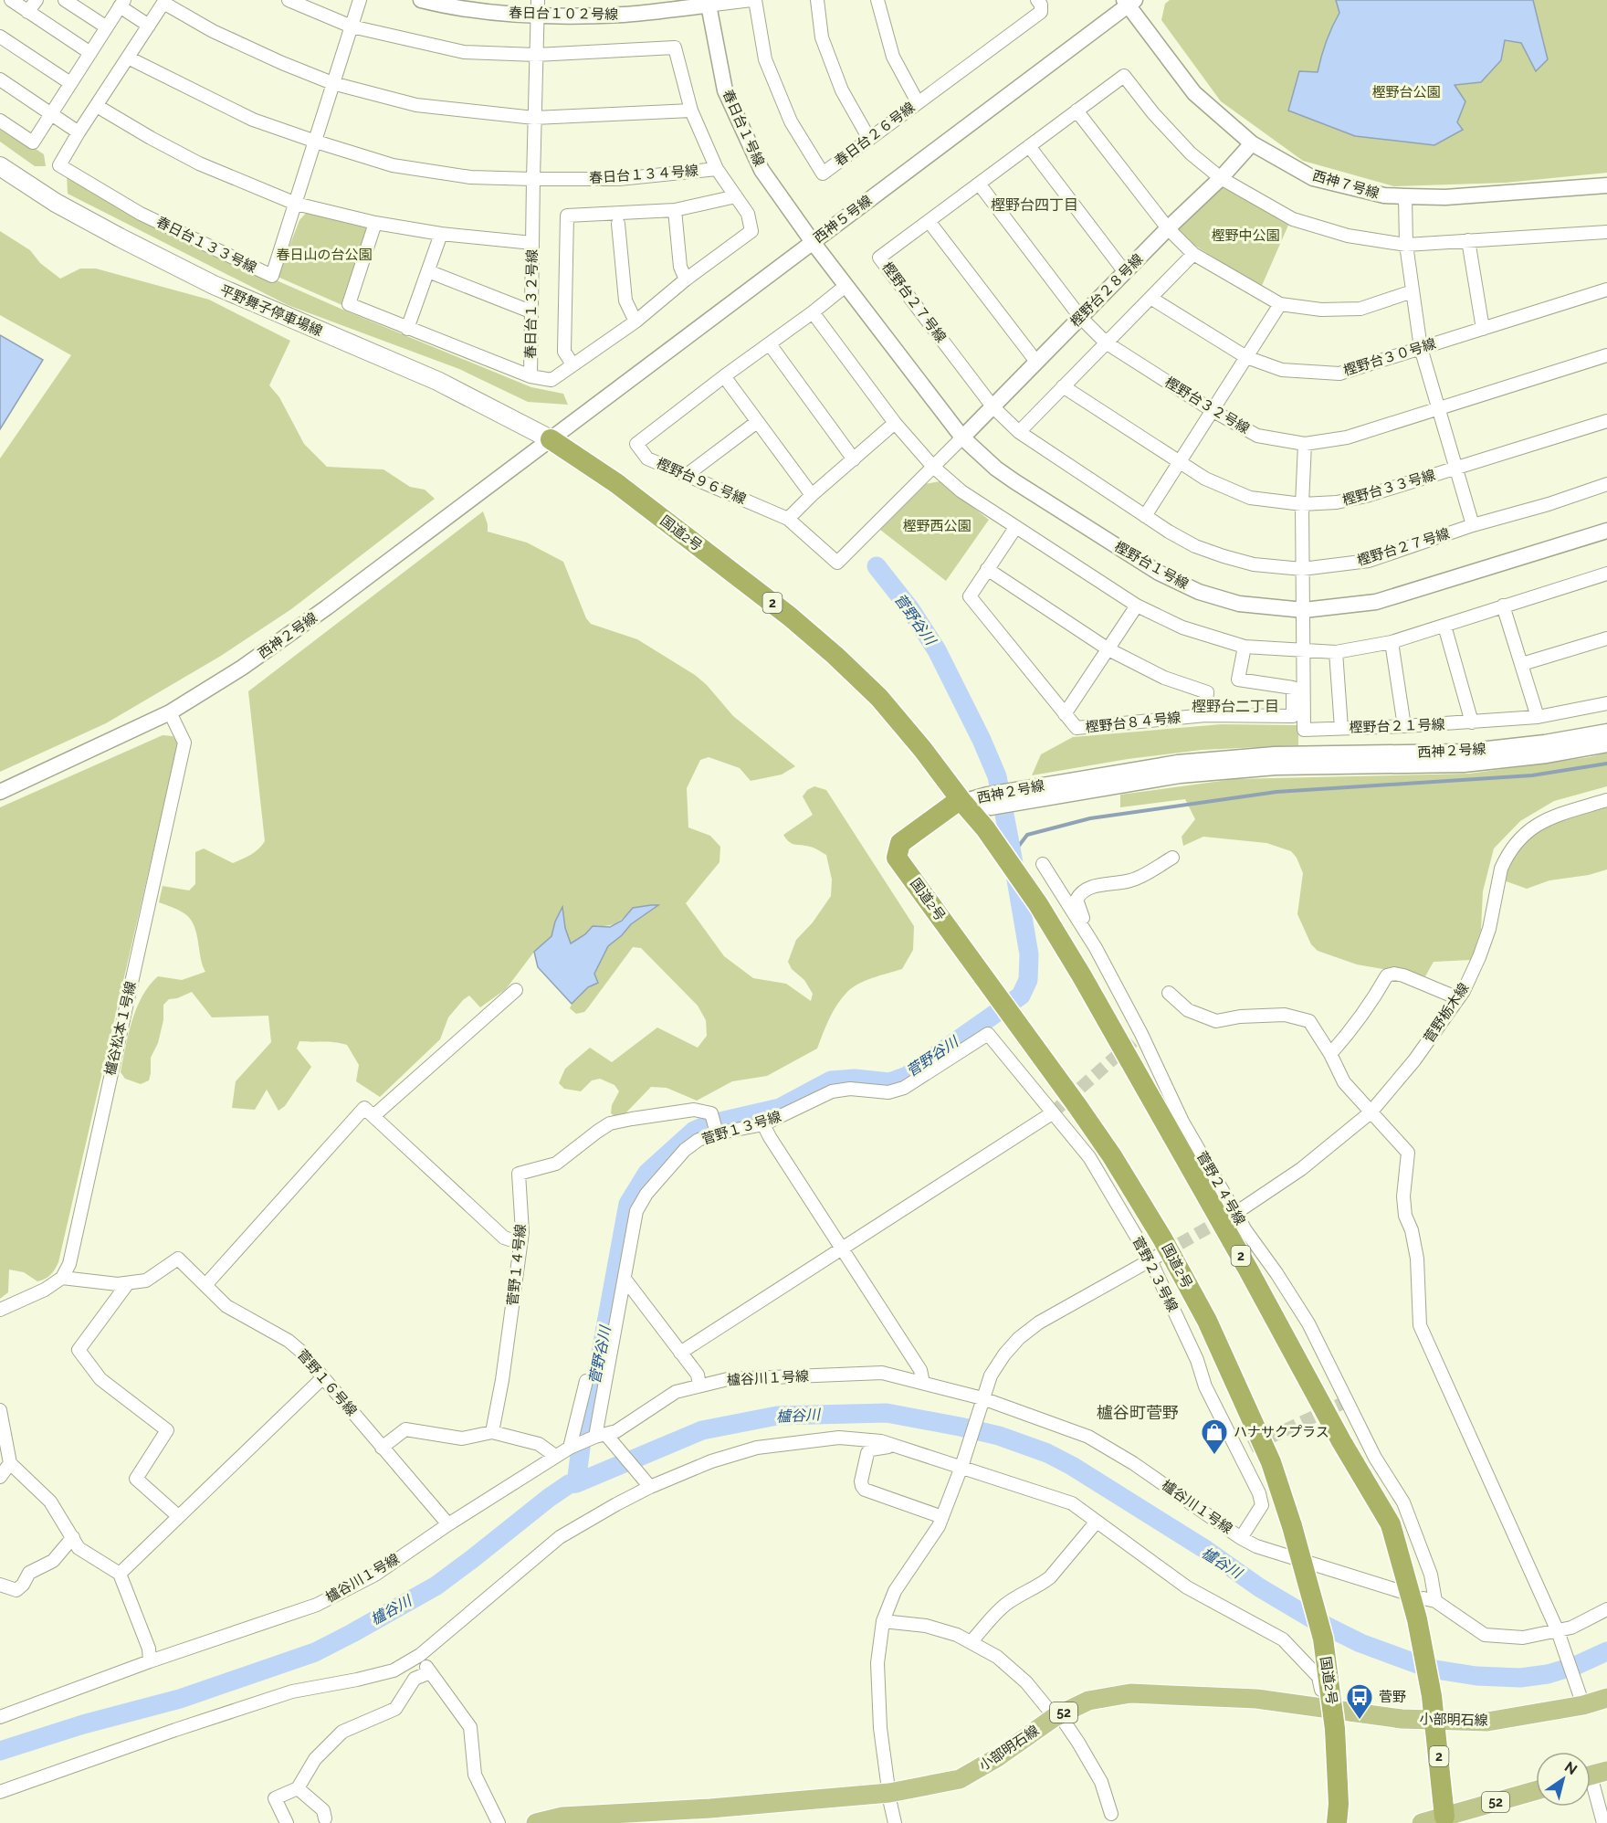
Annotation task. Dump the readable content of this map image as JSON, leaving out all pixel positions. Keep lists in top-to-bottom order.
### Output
{
  "streets": {
    "highway": ["国道2号", "2"],
    "main road": ["平野舞子停車場線", "52", "小部明石線"],
    "street": [
      "春日台１０２号線",
      "春日台１号線",
      "春日台２６号線",
      "春日台１３４号線",
      "西神７号線",
      "西神５号線",
      "春日台１３３号線",
      "樫野台２８号線",
      "樫野台２７号線",
      "春日台１３２号線",
      "樫野台３０号線",
      "樫野台３２号線",
      "樫野台９６号線",
      "樫野台３３号線",
      "樫野台１号線",
      "西神２号線",
      "樫野台８４号線",
      "樫野台２１号線",
      "菅野栃木線",
      "櫨谷松本１号線",
      "菅野１３号線",
      "菅野２４号線",
      "菅野１４号線",
      "菅野２３号線",
      "櫨谷川１号線",
      "菅野１６号線"
    ]
  },
  "crossings": [
    ["春日台１０２号線", "春日台１号線"],
    ["春日台１０２号線", "春日台２６号線"],
    ["春日台１０２号線", "春日台１３２号線"],
    ["春日台１号線", "春日台２６号線"],
    ["春日台１号線", "西神５号線"],
    ["春日台１号線", "樫野台１号線"],
    ["春日台１３４号線", "春日台１３３号線"],
    ["春日台１３４号線", "春日台１３２号線"],
    ["西神７号線", "西神５号線"],
    ["西神７号線", "樫野台２８号線"],
    ["西神５号線", "平野舞子停車場線"],
    ["西神５号線", "国道2号"],
    ["西神５号線", "樫野台１号線"],
    ["西神５号線", "西神２号線"],
    ["樫野台２８号線", "樫野台２７号線"],
    ["樫野台２８号線", "樫野台３２号線"],
    ["樫野台２８号線", "樫野台９６号線"],
    ["樫野台２８号線", "樫野台１号線"],
    ["樫野台２７号線", "樫野台３２号線"],
    ["樫野台２７号線", "樫野台２１号線"],
    ["平野舞子停車場線", "国道2号"],
    ["平野舞子停車場線", "西神２号線"],
    ["樫野台３２号線", "樫野台２１号線"],
    ["樫野台９６号線", "樫野台１号線"],
    ["樫野台３３号線", "樫野台２１号線"],
    ["国道2号", "西神２号線"],
    ["国道2号", "52"],
    ["国道2号", "小部明石線"],
    ["樫野台１号線", "樫野台２１号線"],
    ["西神２号線", "櫨谷松本１号線"],
    ["菅野１３号線", "菅野１４号線"],
    ["菅野１３号線", "菅野２３号線"],
    ["菅野１３号線", "櫨谷川１号線"],
    ["菅野２３号線", "櫨谷川１号線"],
    ["櫨谷川１号線", "菅野１６号線"]
  ],
  "districts": ["樫野台四丁目", "樫野台二丁目", "櫨谷町菅野"],
  "water": ["菅野谷川", "櫨谷川"],
  "parks": [
    "樫野台公園",
    "樫野中公園",
    "春日山の台公園",
    "樫野西公園"
  ],
  "places": {
    "shop": ["ハナサクプラス"],
    "bus stop": ["菅野"]
  },
  "north": "top right"
}
